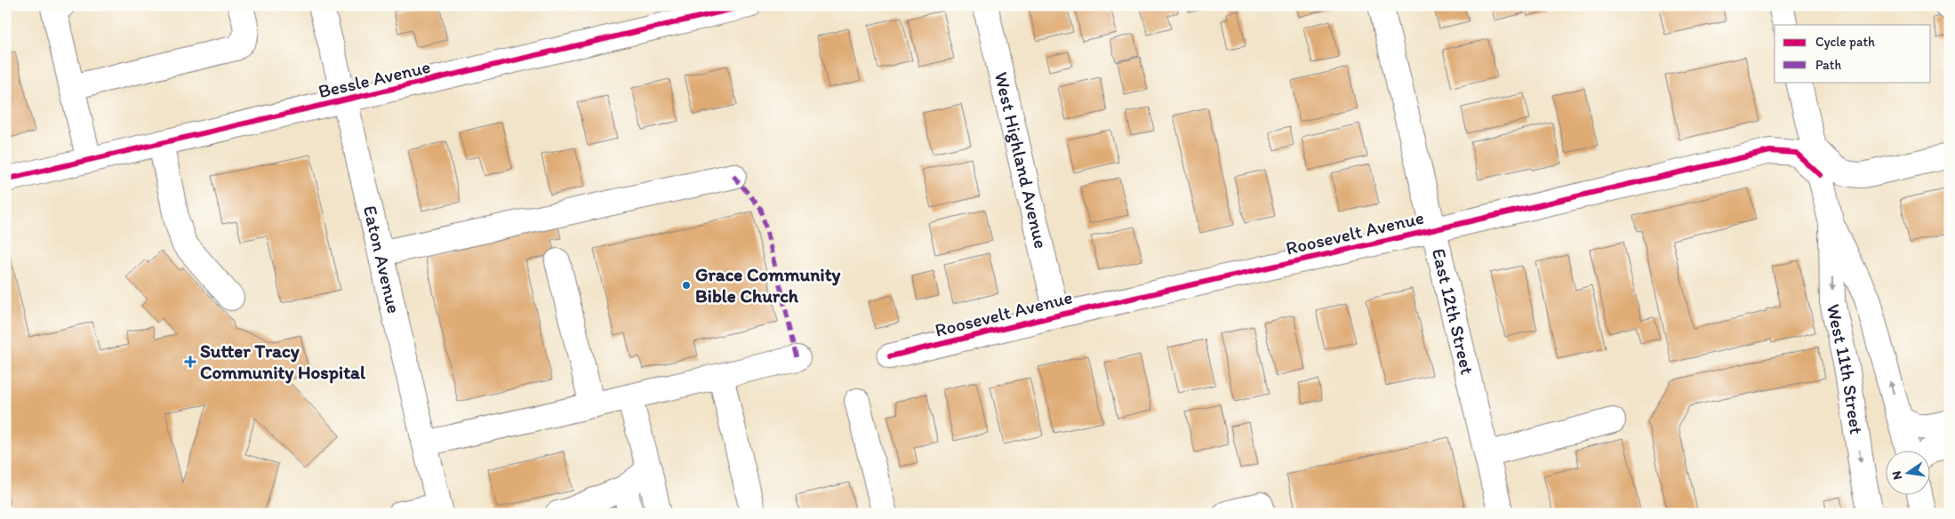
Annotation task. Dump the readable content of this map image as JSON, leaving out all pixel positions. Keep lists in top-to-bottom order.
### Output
{
  "streets": {
    "street": [
      "Bessle Avenue",
      "West Highland Avenue",
      "Roosevelt Avenue",
      "Eaton Avenue",
      "East 12th Street",
      "West 11th Street"
    ]
  },
  "crossings": [
    ["Bessle Avenue", "Eaton Avenue"],
    ["West Highland Avenue", "Roosevelt Avenue"],
    ["Roosevelt Avenue", "East 12th Street"],
    ["Roosevelt Avenue", "West 11th Street"]
  ],
  "places": {
    "other": ["Grace Community Bible Church"],
    "health": ["Sutter Tracy Community Hospital"]
  },
  "legend": ["Cycle path", "Path"],
  "north": "left"
}
